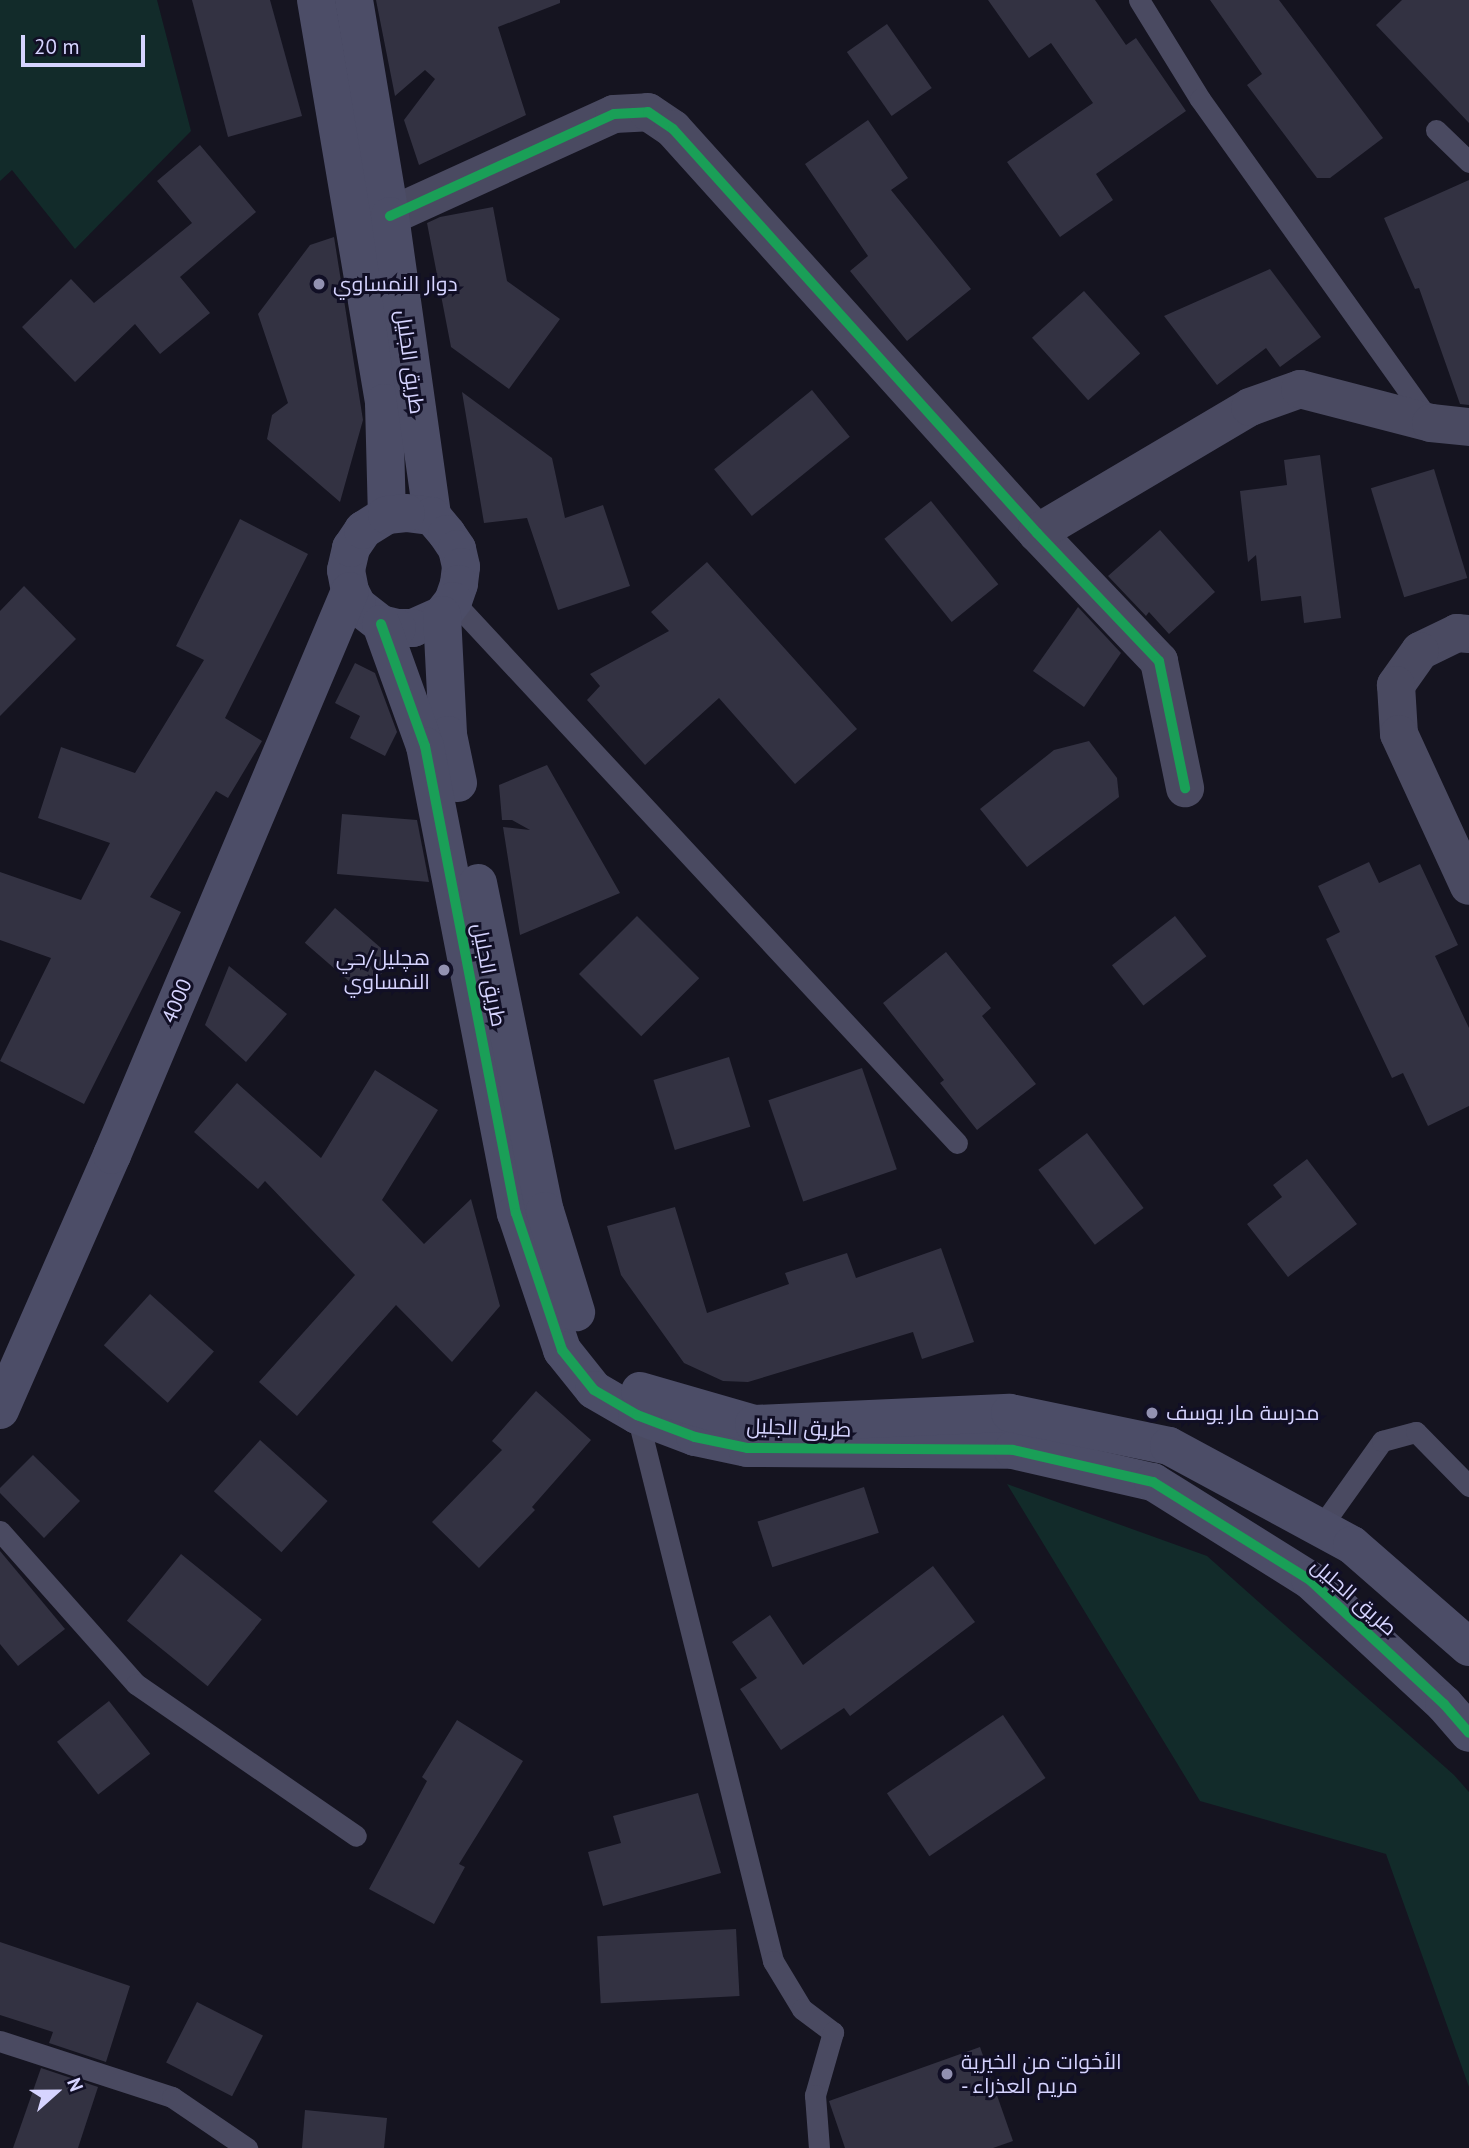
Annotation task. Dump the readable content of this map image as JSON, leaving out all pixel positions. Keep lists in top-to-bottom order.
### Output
{
  "streets": {
    "street": ["طريق الجليل", "4000"]
  },
  "crossings": [
    ["طريق الجليل", "4000"]
  ],
  "places": [
    "دوار النمساوي",
    "هچليل/حي النمساوي",
    "مدرسة مار يوسف",
    "الأخوات من الخيرية - مريم العذراء"
  ],
  "scale_bar": "20 m",
  "north": "right"
}
